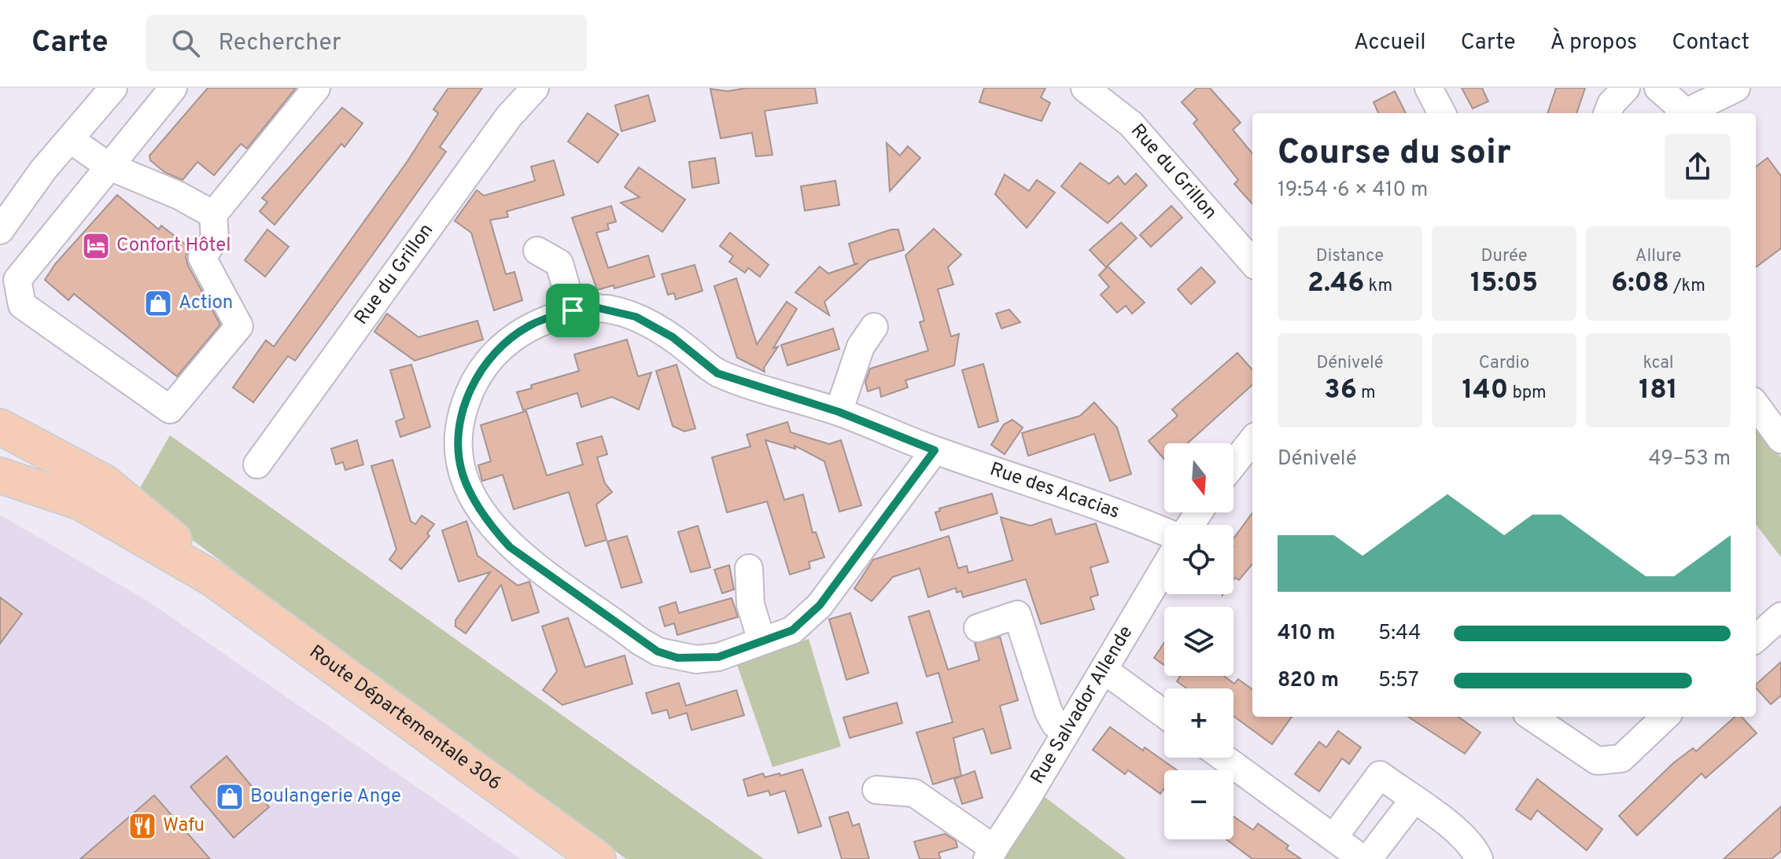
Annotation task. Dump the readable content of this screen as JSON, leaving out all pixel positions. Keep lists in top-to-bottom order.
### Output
{
  "streets": {
    "main road": ["Route Départementale 306"],
    "street": ["Rue du Grillon", "Rue des Acacias", "Rue Salvador Allende"]
  },
  "places": {
    "hotel": ["Confort Hôtel"],
    "shop": ["Action", "Boulangerie Ange"],
    "restaurant": ["Wafu"]
  },
  "north": "bottom",
  "page": {
    "header": "Carte",
    "search": "Rechercher",
    "nav": [
      "Accueil",
      "Carte",
      "À propos",
      "Contact"
    ],
    "heading": ["Course du soir", "19:54 · 6 × 410 m"],
    "stats": [
      ["Distance", "2.46 km"],
      ["Durée", "15:05"],
      ["Allure", "6:08 /km"],
      ["Dénivelé", "36 m"],
      ["Cardio", "140 bpm"],
      ["kcal", "181"]
    ],
    "chart": ["Dénivelé", "49–53 m"],
    "map_buttons": ["+", "−"],
    "list": [
      {
        "name": "410 m",
        "note": "5:44"
      },
      {
        "name": "820 m",
        "note": "5:57"
      }
    ]
  }
}
